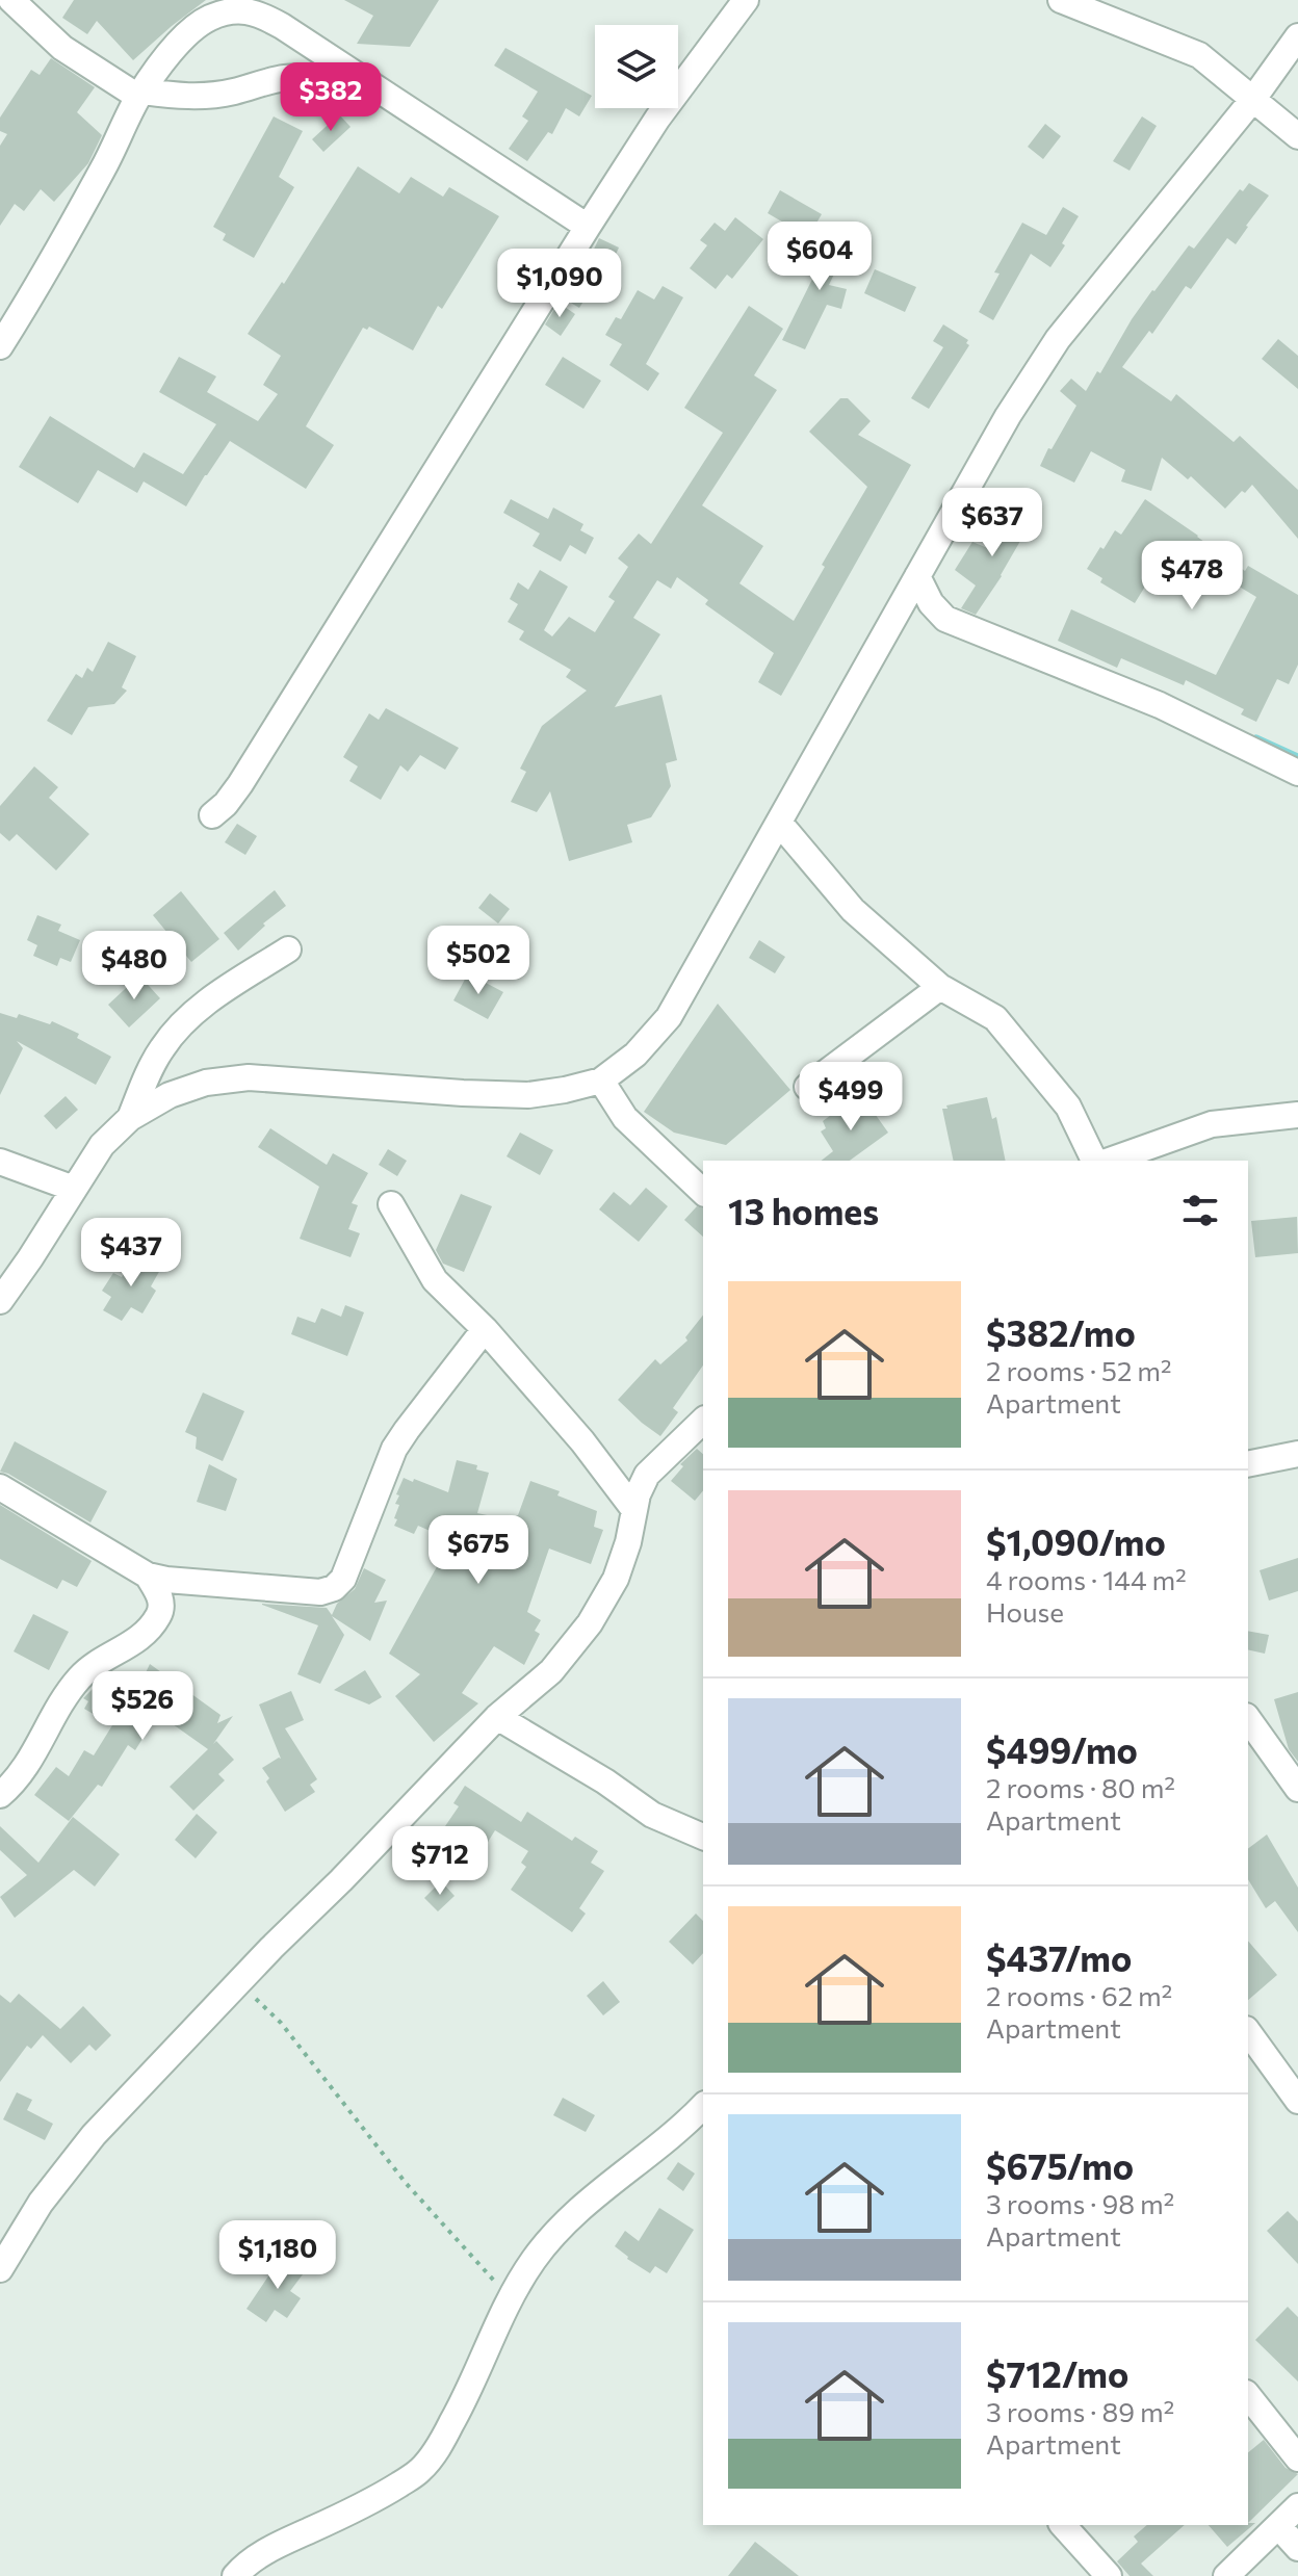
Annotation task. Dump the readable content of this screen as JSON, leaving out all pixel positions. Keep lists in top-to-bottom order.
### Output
{
  "page": {
    "price": [
      "$382",
      "$604",
      "$1,090",
      "$637",
      "$478",
      "$502",
      "$480",
      "$499",
      "$437",
      "$675",
      "$526",
      "$712",
      "$1,180"
    ],
    "heading": "13 homes",
    "list": [
      {
        "name": "$382/mo",
        "note": "2 rooms · 52 m² · Apartment"
      },
      {
        "name": "$1,090/mo",
        "note": "4 rooms · 144 m² · House"
      },
      {
        "name": "$499/mo",
        "note": "2 rooms · 80 m² · Apartment"
      },
      {
        "name": "$437/mo",
        "note": "2 rooms · 62 m² · Apartment"
      },
      {
        "name": "$675/mo",
        "note": "3 rooms · 98 m² · Apartment"
      },
      {
        "name": "$712/mo",
        "note": "3 rooms · 89 m² · Apartment"
      }
    ]
  }
}
